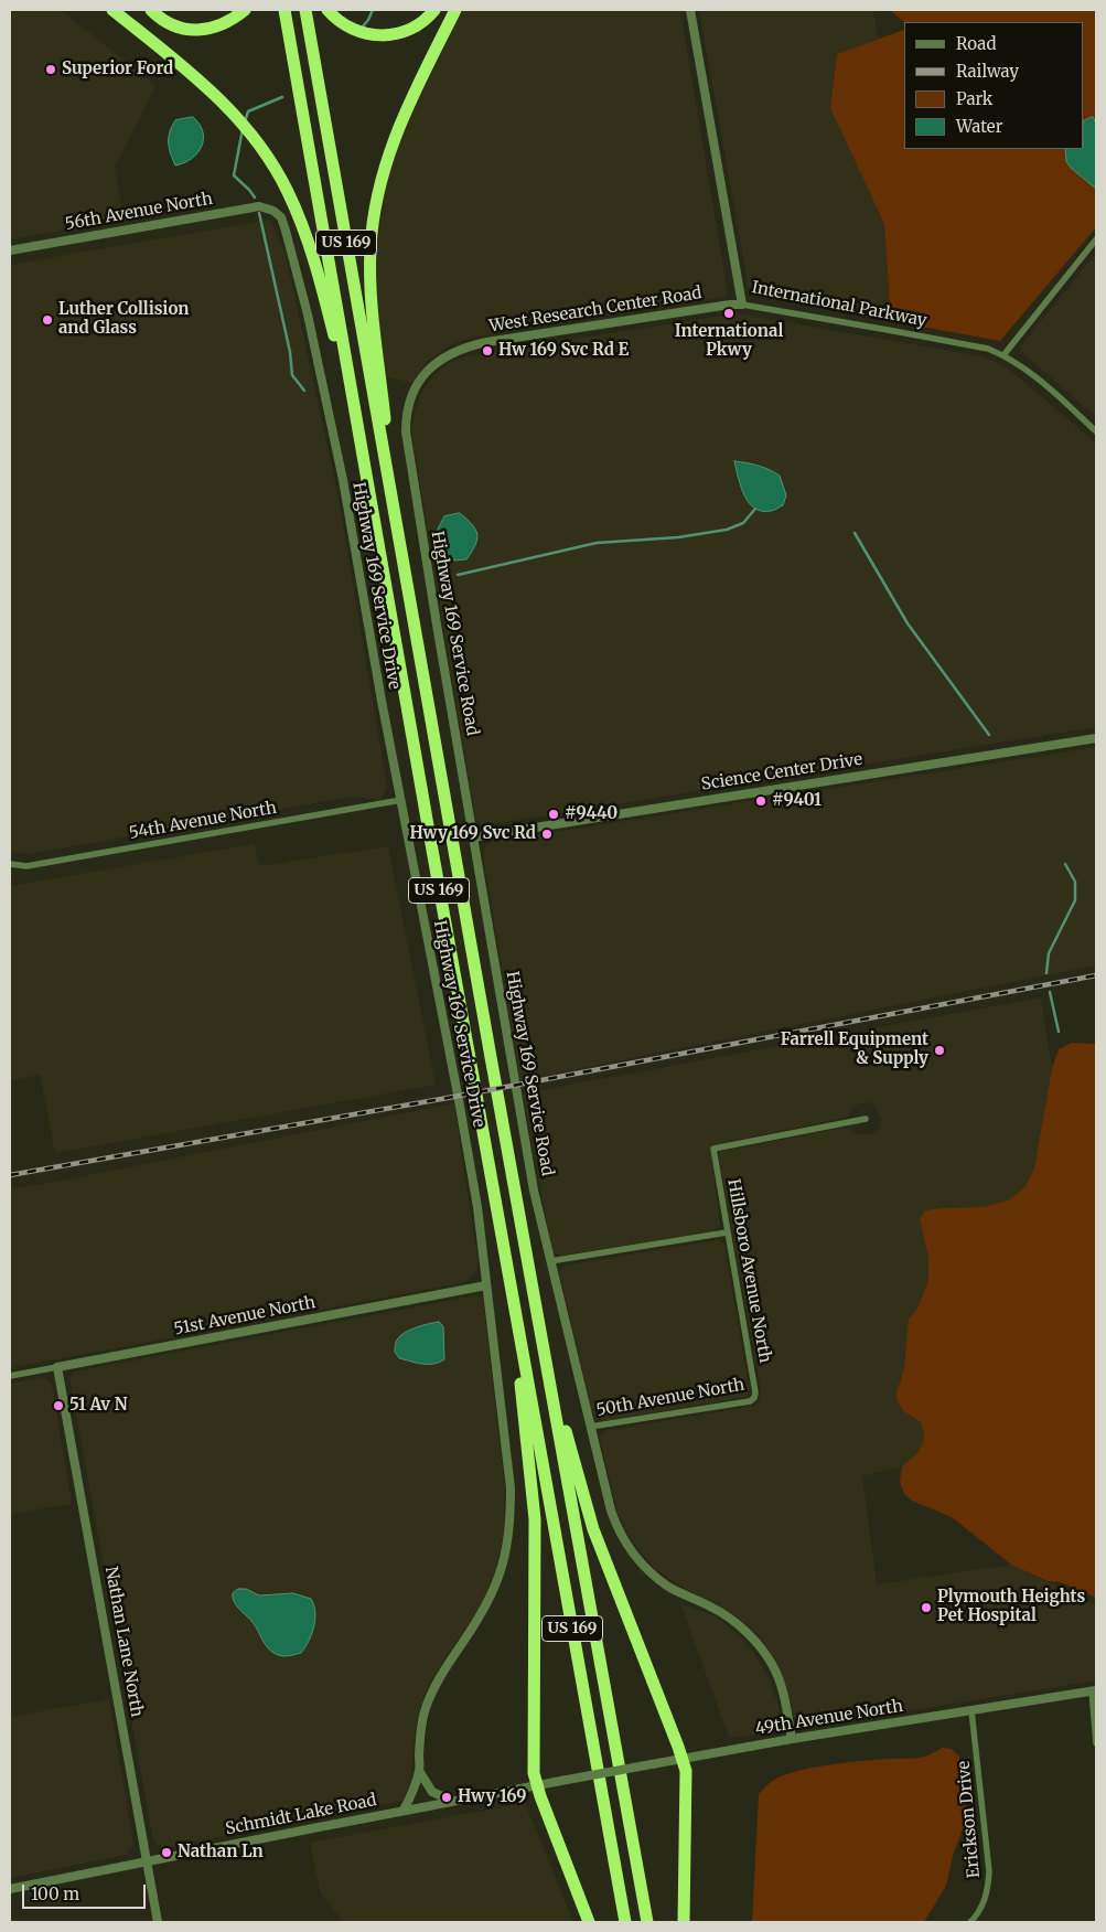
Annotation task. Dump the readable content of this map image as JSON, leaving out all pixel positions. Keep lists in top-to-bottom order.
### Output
{
  "streets": {
    "highway": ["US 169"],
    "street": [
      "56th Avenue North",
      "International Parkway",
      "West Research Center Road",
      "Highway 169 Service Drive",
      "Highway 169 Service Road",
      "Science Center Drive",
      "54th Avenue North",
      "Hillsboro Avenue North",
      "51st Avenue North",
      "50th Avenue North",
      "Nathan Lane North",
      "49th Avenue North",
      "Schmidt Lake Road",
      "Erickson Drive"
    ]
  },
  "crossings": [
    ["56th Avenue North", "Highway 169 Service Drive"],
    ["International Parkway", "West Research Center Road"],
    ["West Research Center Road", "Highway 169 Service Road"],
    ["Highway 169 Service Drive", "54th Avenue North"],
    ["Highway 169 Service Drive", "51st Avenue North"],
    ["Highway 169 Service Drive", "Schmidt Lake Road"],
    ["Highway 169 Service Road", "Science Center Drive"],
    ["Highway 169 Service Road", "50th Avenue North"],
    ["Highway 169 Service Road", "49th Avenue North"],
    ["Hillsboro Avenue North", "50th Avenue North"],
    ["51st Avenue North", "Nathan Lane North"],
    ["Nathan Lane North", "Schmidt Lake Road"],
    ["49th Avenue North", "Schmidt Lake Road"],
    ["49th Avenue North", "Erickson Drive"]
  ],
  "places": [
    "Superior Ford",
    "International Pkwy",
    "Luther Collision and Glass",
    "Hw 169 Svc Rd E",
    "#9401",
    "#9440",
    "Hwy 169 Svc Rd",
    "Farrell Equipment & Supply",
    "51 Av N",
    "Plymouth Heights Pet Hospital",
    "Hwy 169",
    "Nathan Ln"
  ],
  "legend": [
    "Road",
    "Railway",
    "Park",
    "Water"
  ],
  "scale_bar": "100 m"
}
